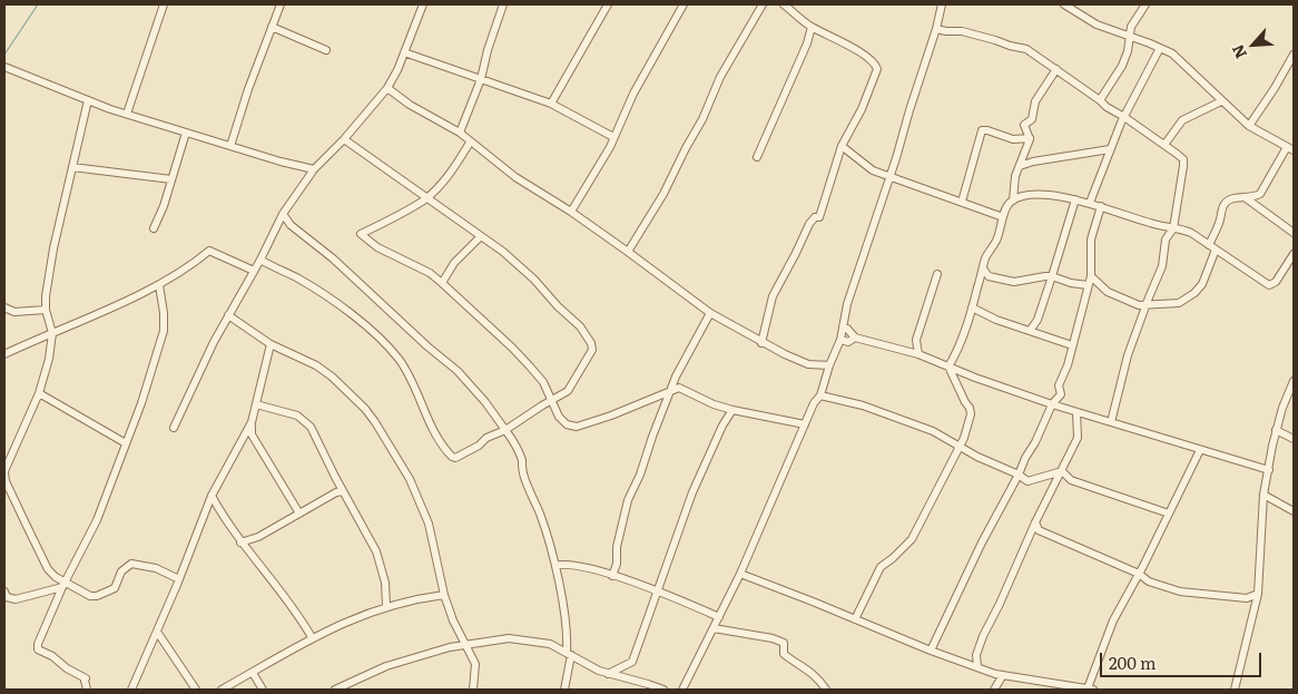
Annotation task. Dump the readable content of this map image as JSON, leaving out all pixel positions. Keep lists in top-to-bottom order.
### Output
{
  "scale_bar": "200 m",
  "north": "bottom left"
}
